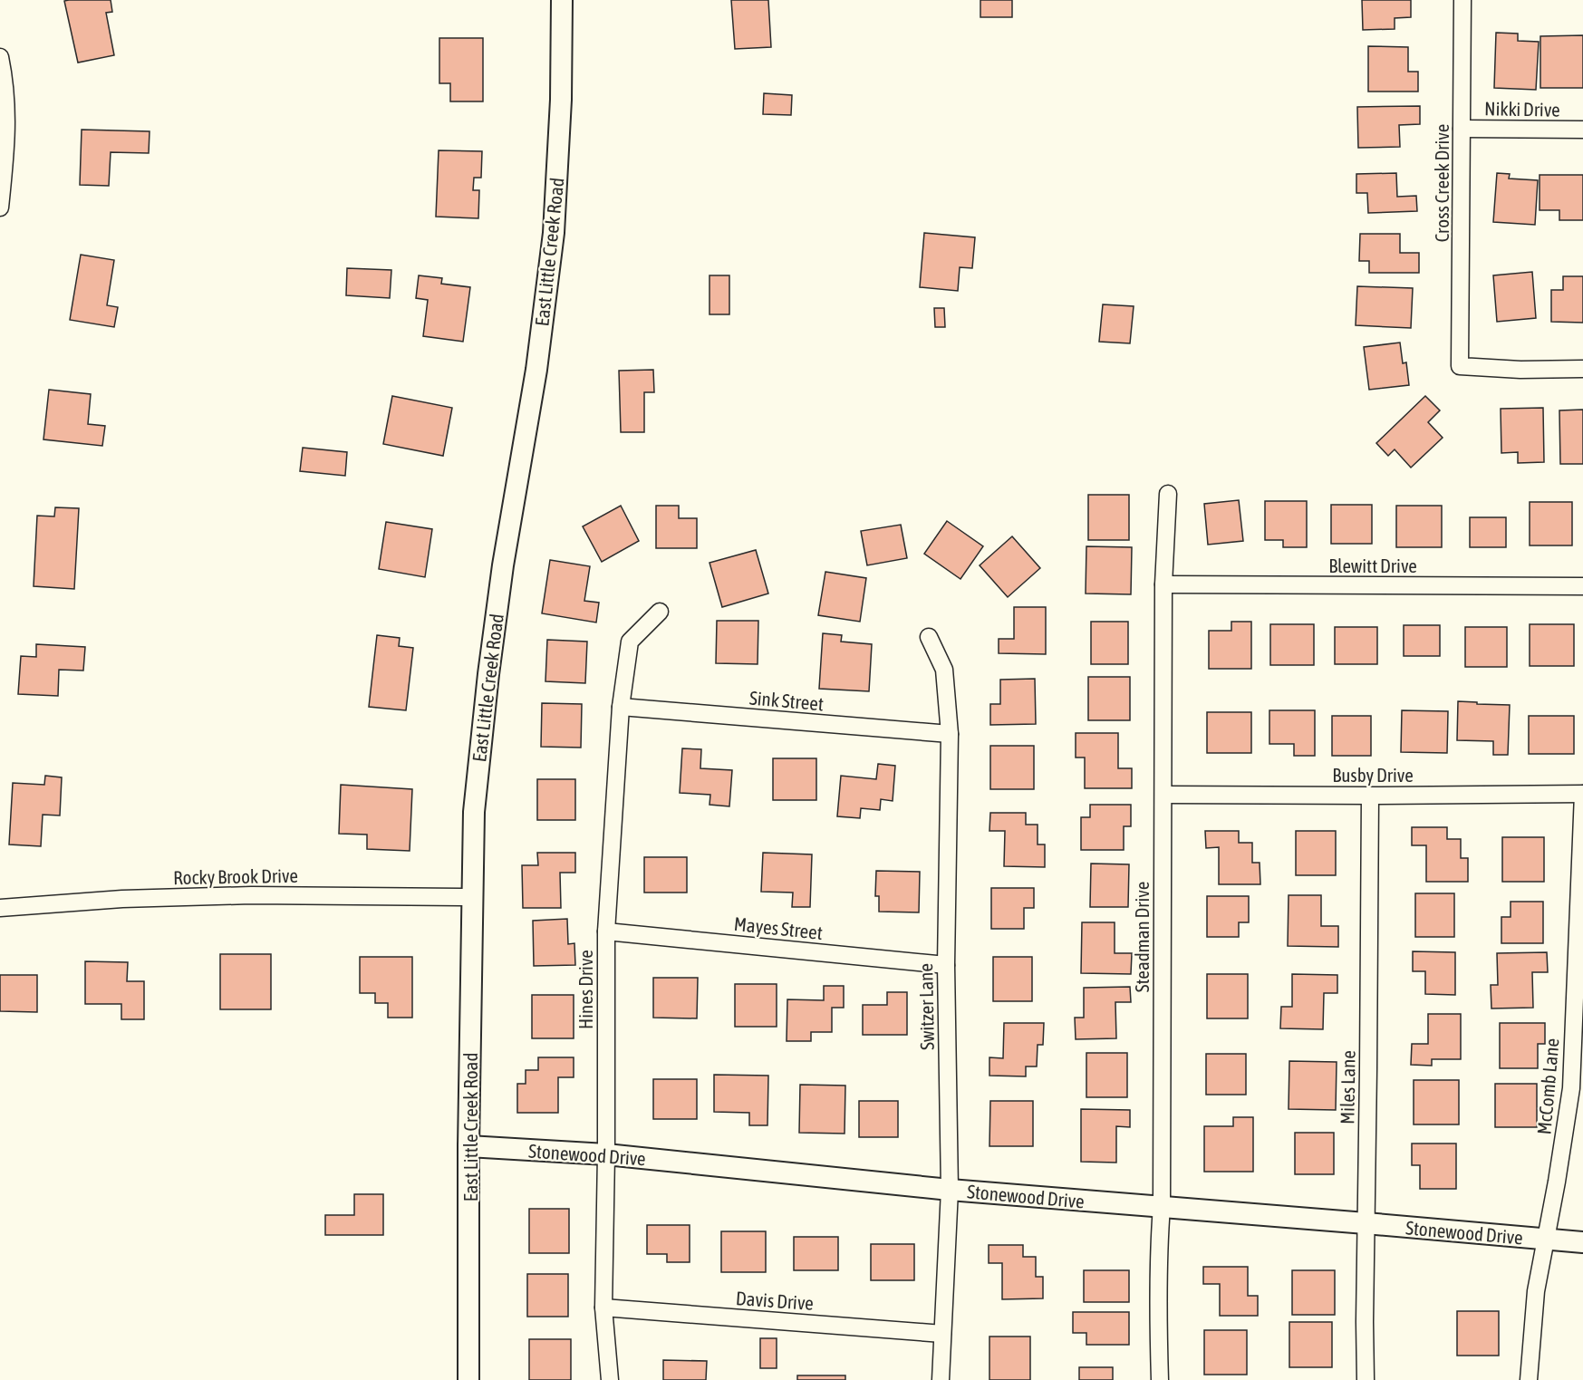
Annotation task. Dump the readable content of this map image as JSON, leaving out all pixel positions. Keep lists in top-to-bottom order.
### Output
{
  "streets": {
    "street": [
      "Nikki Drive",
      "Cross Creek Drive",
      "East Little Creek Road",
      "Blewitt Drive",
      "Sink Street",
      "Busby Drive",
      "Rocky Brook Drive",
      "Mayes Street",
      "Steadman Drive",
      "Hines Drive",
      "Switzer Lane",
      "McComb Lane",
      "Miles Lane",
      "Stonewood Drive",
      "Davis Drive"
    ]
  },
  "crossings": [
    ["Nikki Drive", "Cross Creek Drive"],
    ["East Little Creek Road", "Rocky Brook Drive"],
    ["East Little Creek Road", "Stonewood Drive"],
    ["Blewitt Drive", "Steadman Drive"],
    ["Sink Street", "Hines Drive"],
    ["Sink Street", "Switzer Lane"],
    ["Busby Drive", "Steadman Drive"],
    ["Busby Drive", "McComb Lane"],
    ["Busby Drive", "Miles Lane"],
    ["Mayes Street", "Hines Drive"],
    ["Mayes Street", "Switzer Lane"],
    ["Steadman Drive", "Stonewood Drive"],
    ["Hines Drive", "Stonewood Drive"],
    ["Hines Drive", "Davis Drive"],
    ["Switzer Lane", "Stonewood Drive"],
    ["Switzer Lane", "Davis Drive"],
    ["McComb Lane", "Stonewood Drive"],
    ["Miles Lane", "Stonewood Drive"]
  ]
}
